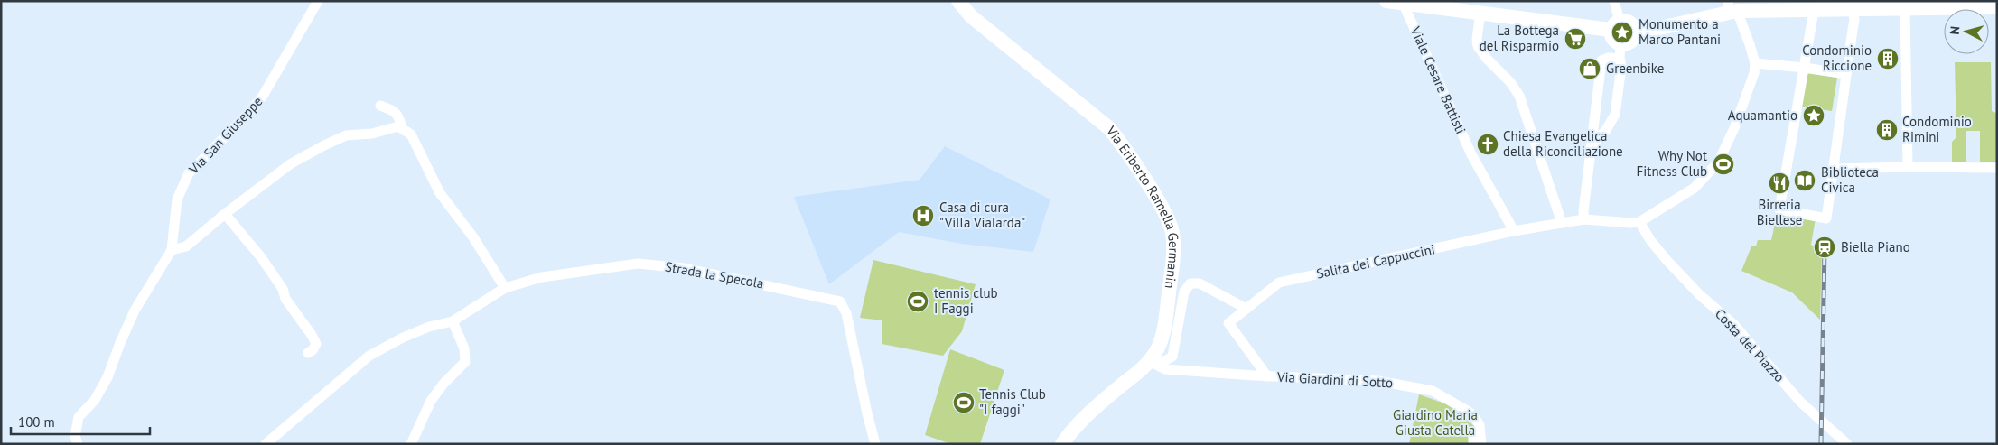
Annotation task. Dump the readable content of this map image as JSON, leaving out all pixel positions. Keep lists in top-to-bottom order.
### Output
{
  "streets": {
    "main road": ["Via Eriberto Ramella Germanin"],
    "street": [
      "Viale Cesare Battisti",
      "Via San Giuseppe",
      "Salita dei Cappuccini",
      "Strada la Specola",
      "Costa del Piazzo",
      "Via Giardini di Sotto"
    ]
  },
  "crossings": [
    ["Viale Cesare Battisti", "Salita dei Cappuccini"],
    ["Via Eriberto Ramella Germanin", "Via Giardini di Sotto"],
    ["Salita dei Cappuccini", "Costa del Piazzo"],
    ["Salita dei Cappuccini", "Via Giardini di Sotto"]
  ],
  "parks": ["Giardino Maria Giusta Catella"],
  "places": {
    "place": ["Monumento a Marco Pantani", "Aquamantio"],
    "supermarket": ["La Bottega del Risparmio"],
    "building": ["Condominio Riccione", "Condominio Rimini"],
    "shop": ["Greenbike"],
    "church": ["Chiesa Evangelica della Riconciliazione"],
    "sports": ["Why Not Fitness Club", "tennis club I Faggi", "Tennis Club \"I faggi\""],
    "library": ["Biblioteca Civica"],
    "restaurant": ["Birreria Biellese"],
    "hospital": ["Casa di cura \"Villa Vialarda\""],
    "station": ["Biella Piano"]
  },
  "scale_bar": "100 m",
  "north": "left"
}
